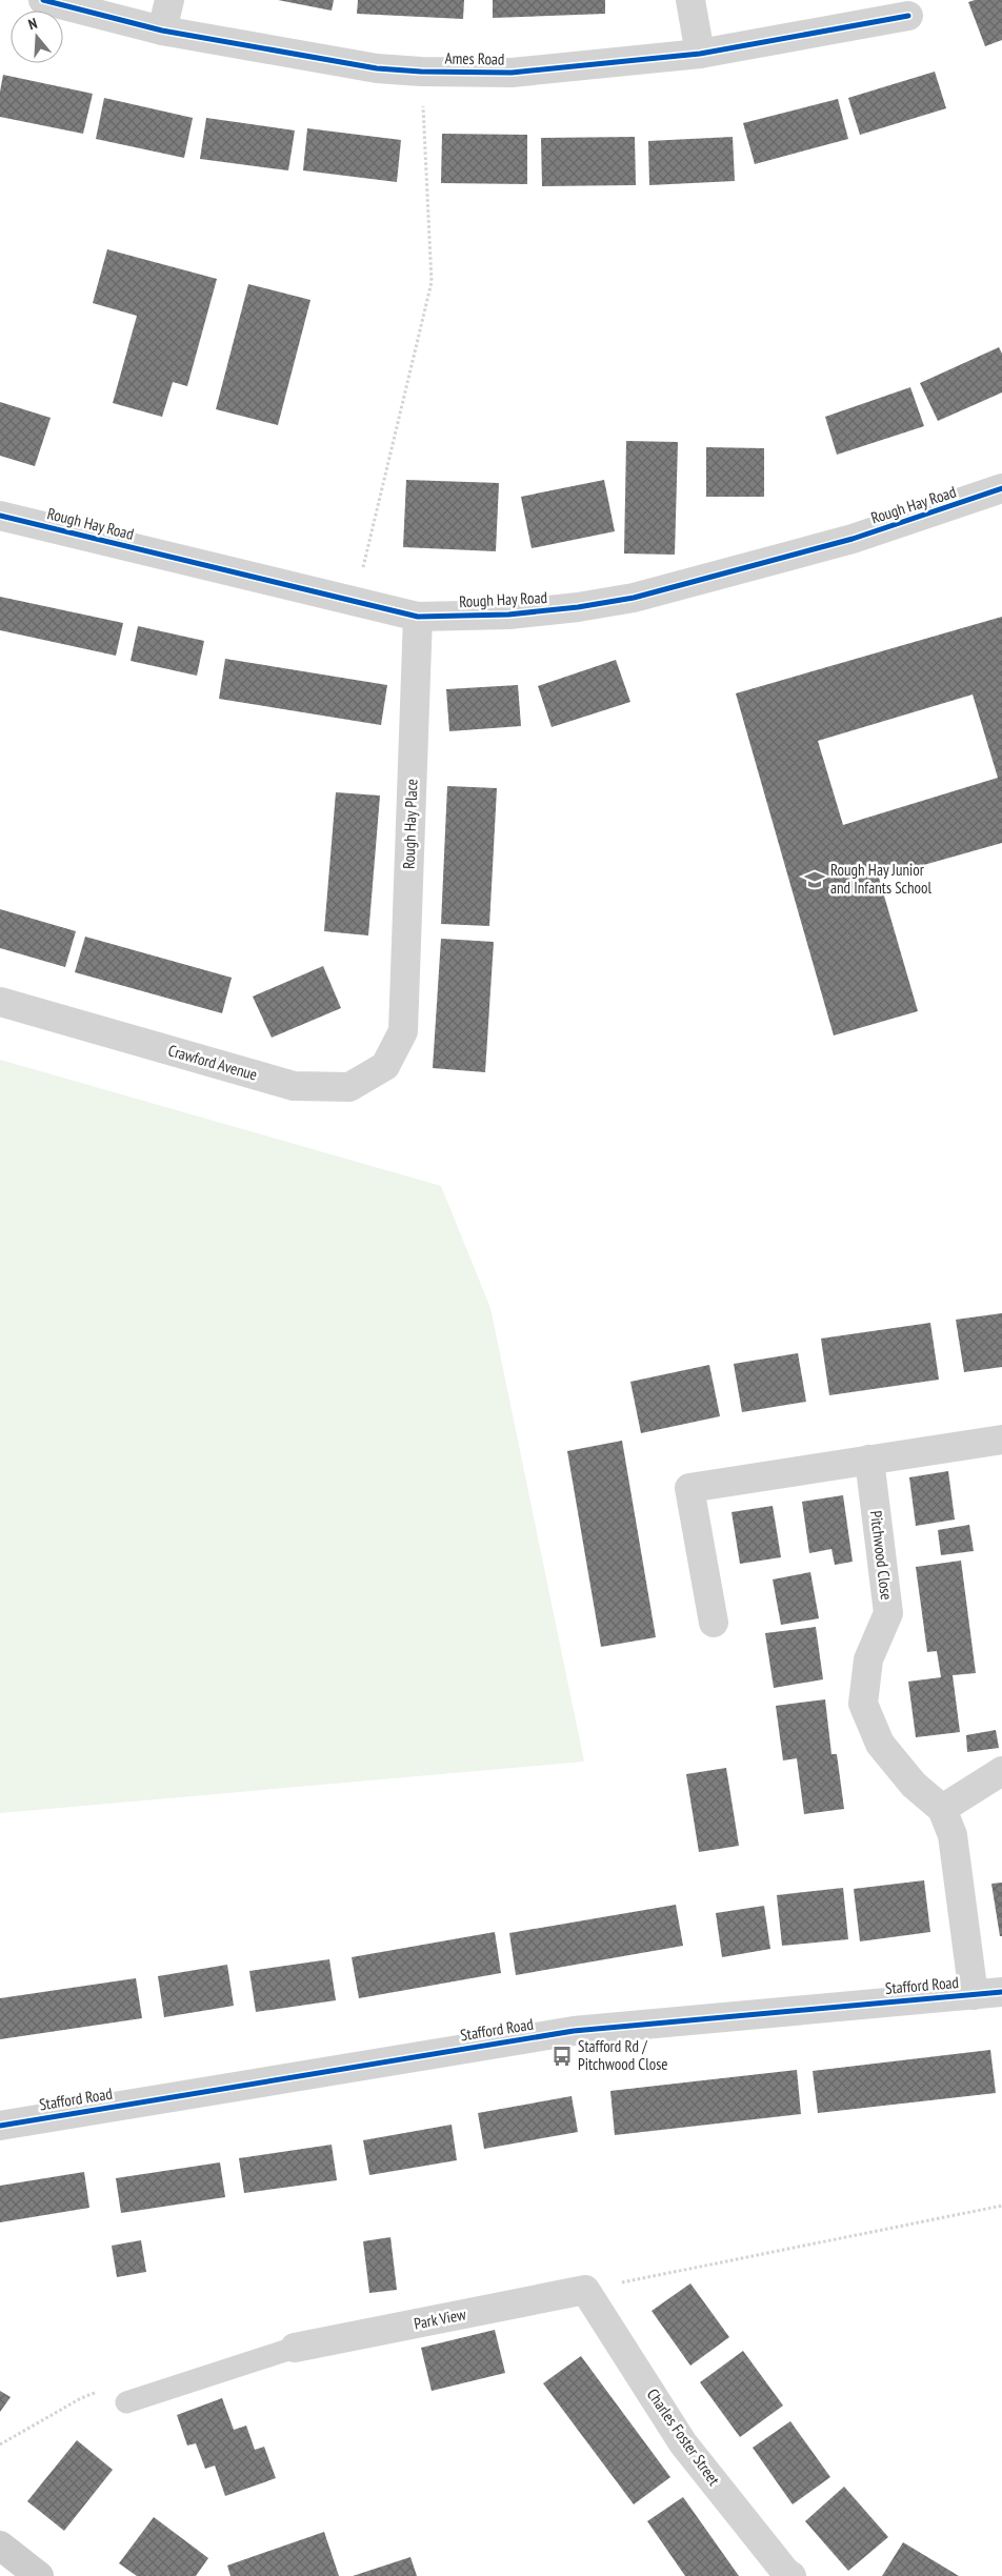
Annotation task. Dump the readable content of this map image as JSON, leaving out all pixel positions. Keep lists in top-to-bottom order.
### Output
{
  "streets": {
    "street": [
      "Ames Road",
      "Rough Hay Road",
      "Rough Hay Place",
      "Crawford Avenue",
      "Pitchwood Close",
      "Stafford Road",
      "Park View",
      "Charles Foster Street"
    ]
  },
  "crossings": [
    ["Rough Hay Road", "Rough Hay Place"],
    ["Rough Hay Place", "Crawford Avenue"],
    ["Pitchwood Close", "Stafford Road"],
    ["Park View", "Charles Foster Street"]
  ],
  "places": {
    "school or university": ["Rough Hay Junior and Infants School"],
    "bus stop": ["Stafford Rd / Pitchwood Close"]
  },
  "north": "top"
}
